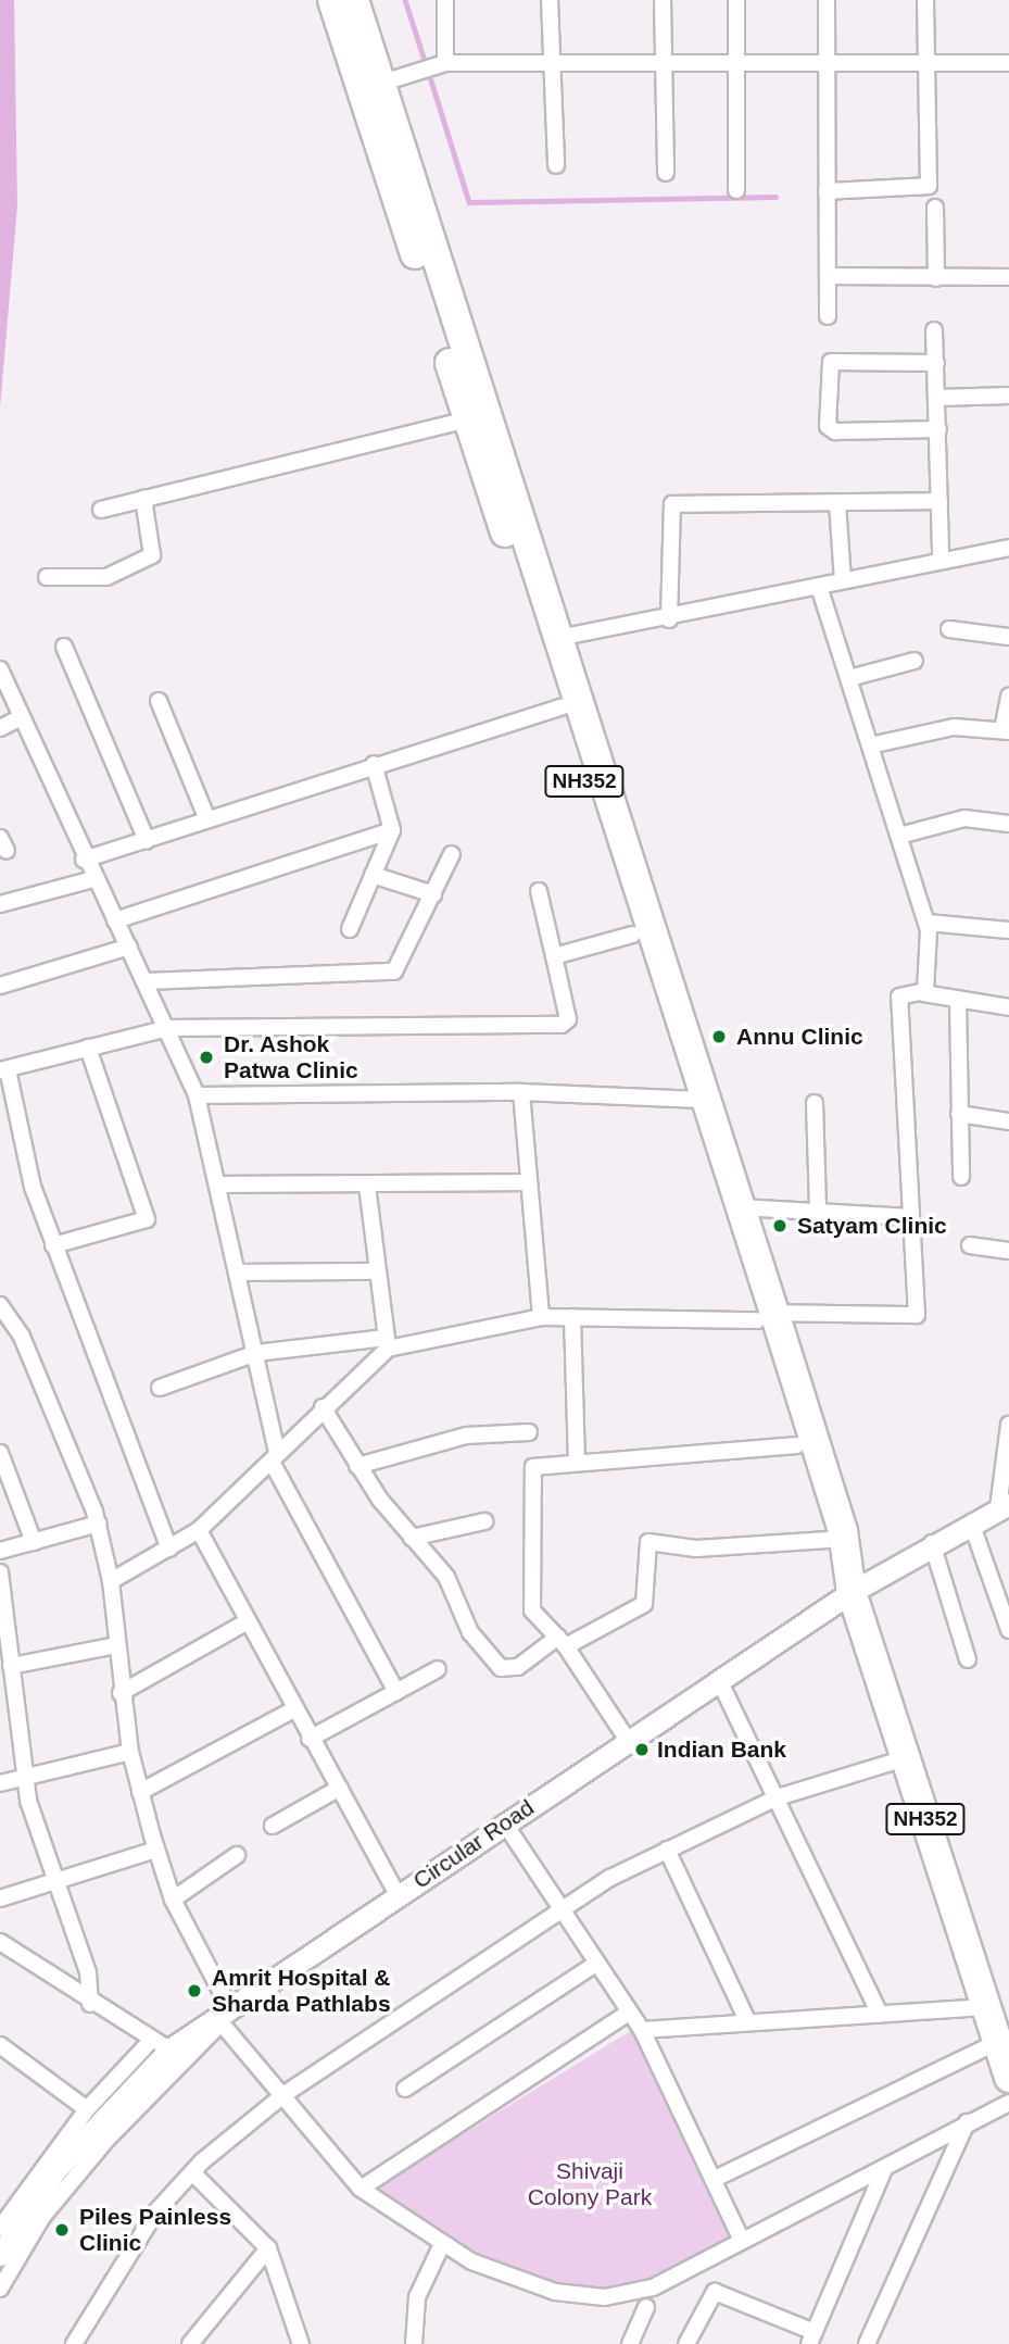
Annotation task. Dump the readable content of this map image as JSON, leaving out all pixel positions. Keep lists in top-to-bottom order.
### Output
{
  "streets": {
    "highway": ["NH352"],
    "main road": ["Circular Road"]
  },
  "crossings": [
    ["NH352", "Circular Road"]
  ],
  "parks": ["Shivaji Colony Park"],
  "places": [
    "Annu Clinic",
    "Dr. Ashok Patwa Clinic",
    "Satyam Clinic",
    "Indian Bank",
    "Amrit Hospital & Sharda Pathlabs",
    "Piles Painless Clinic"
  ]
}
